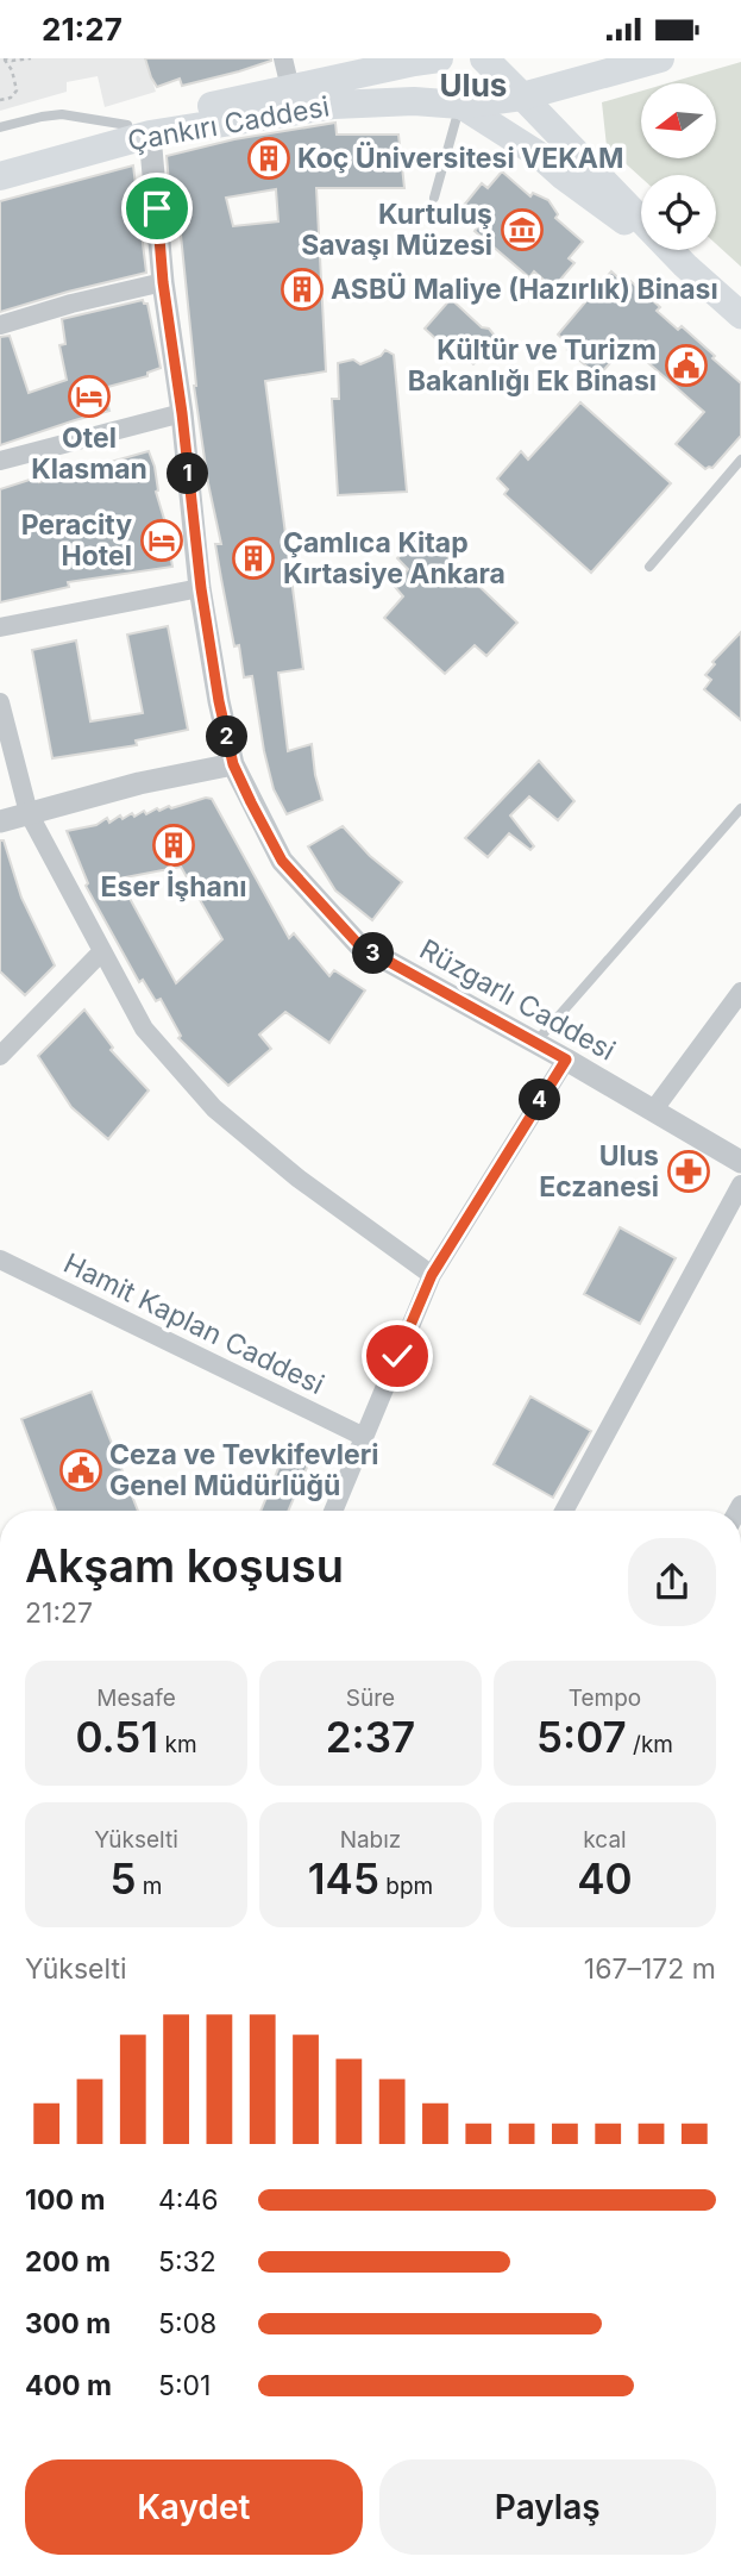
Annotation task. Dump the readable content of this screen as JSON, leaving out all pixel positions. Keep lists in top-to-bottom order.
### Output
{
  "streets": {
    "main road": ["Çankırı Caddesi"],
    "street": ["Rüzgarlı Caddesi", "Hamit Kaplan Caddesi"]
  },
  "crossings": [
    ["Çankırı Caddesi", "Rüzgarlı Caddesi"]
  ],
  "districts": ["Ulus"],
  "places": {
    "building": [
      "Koç Üniversitesi VEKAM",
      "ASBÜ Maliye (Hazırlık) Binası",
      "Çamlıca Kitap Kırtasiye Ankara",
      "Eser İşhanı"
    ],
    "museum": ["Kurtuluş Savaşı Müzesi"],
    "public building": ["Kültür ve Turizm Bakanlığı Ek Binası", "Ceza ve Tevkifevleri Genel Müdürlüğü"],
    "hotel": ["Otel Klasman", "Peracity Hotel"],
    "pharmacy": ["Ulus Eczanesi"]
  },
  "north": "left",
  "page": {
    "status": "21:27",
    "pins": [
      "1",
      "2",
      "3",
      "4"
    ],
    "heading": ["Akşam koşusu", "21:27"],
    "stats": [
      ["Mesafe", "0.51 km"],
      ["Süre", "2:37"],
      ["Tempo", "5:07 /km"],
      ["Yükselti", "5 m"],
      ["Nabız", "145 bpm"],
      ["kcal", "40"]
    ],
    "chart": ["Yükselti", "167–172 m"],
    "list": [
      {
        "name": "100 m",
        "note": "4:46"
      },
      {
        "name": "200 m",
        "note": "5:32"
      },
      {
        "name": "300 m",
        "note": "5:08"
      },
      {
        "name": "400 m",
        "note": "5:01"
      }
    ],
    "buttons": ["Kaydet", "Paylaş"]
  }
}
